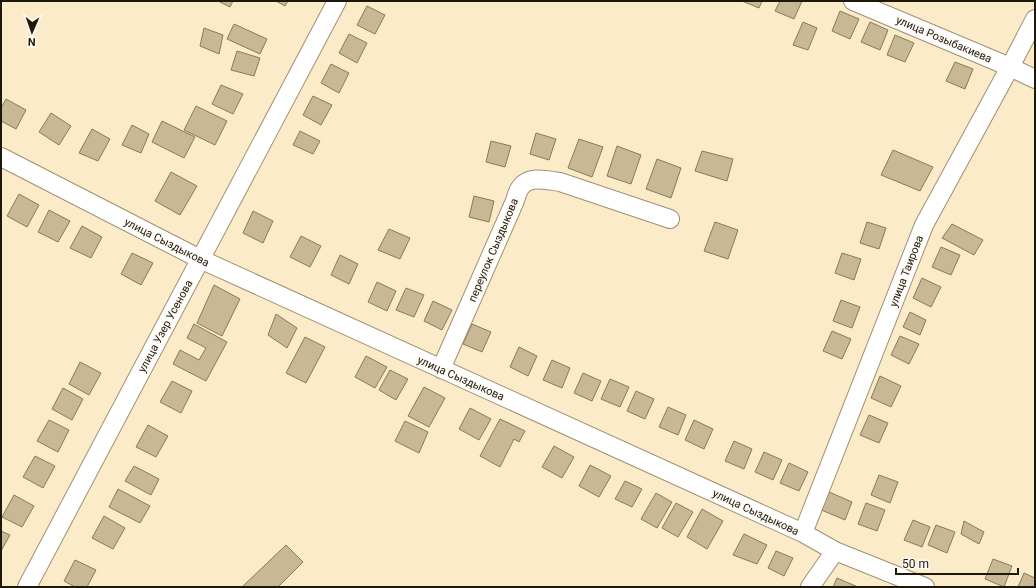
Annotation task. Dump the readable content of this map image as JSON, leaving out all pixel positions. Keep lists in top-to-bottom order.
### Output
{
  "streets": {
    "street": [
      "улица Розыбакиева",
      "улица Сыздыкова",
      "переулок Сыздыкова",
      "улица Таирова",
      "улица Узер Усенова"
    ]
  },
  "crossings": [
    ["улица Розыбакиева", "улица Таирова"],
    ["улица Сыздыкова", "переулок Сыздыкова"],
    ["улица Сыздыкова", "улица Таирова"],
    ["улица Сыздыкова", "улица Узер Усенова"]
  ],
  "scale_bar": "50 m",
  "north": "bottom"
}
